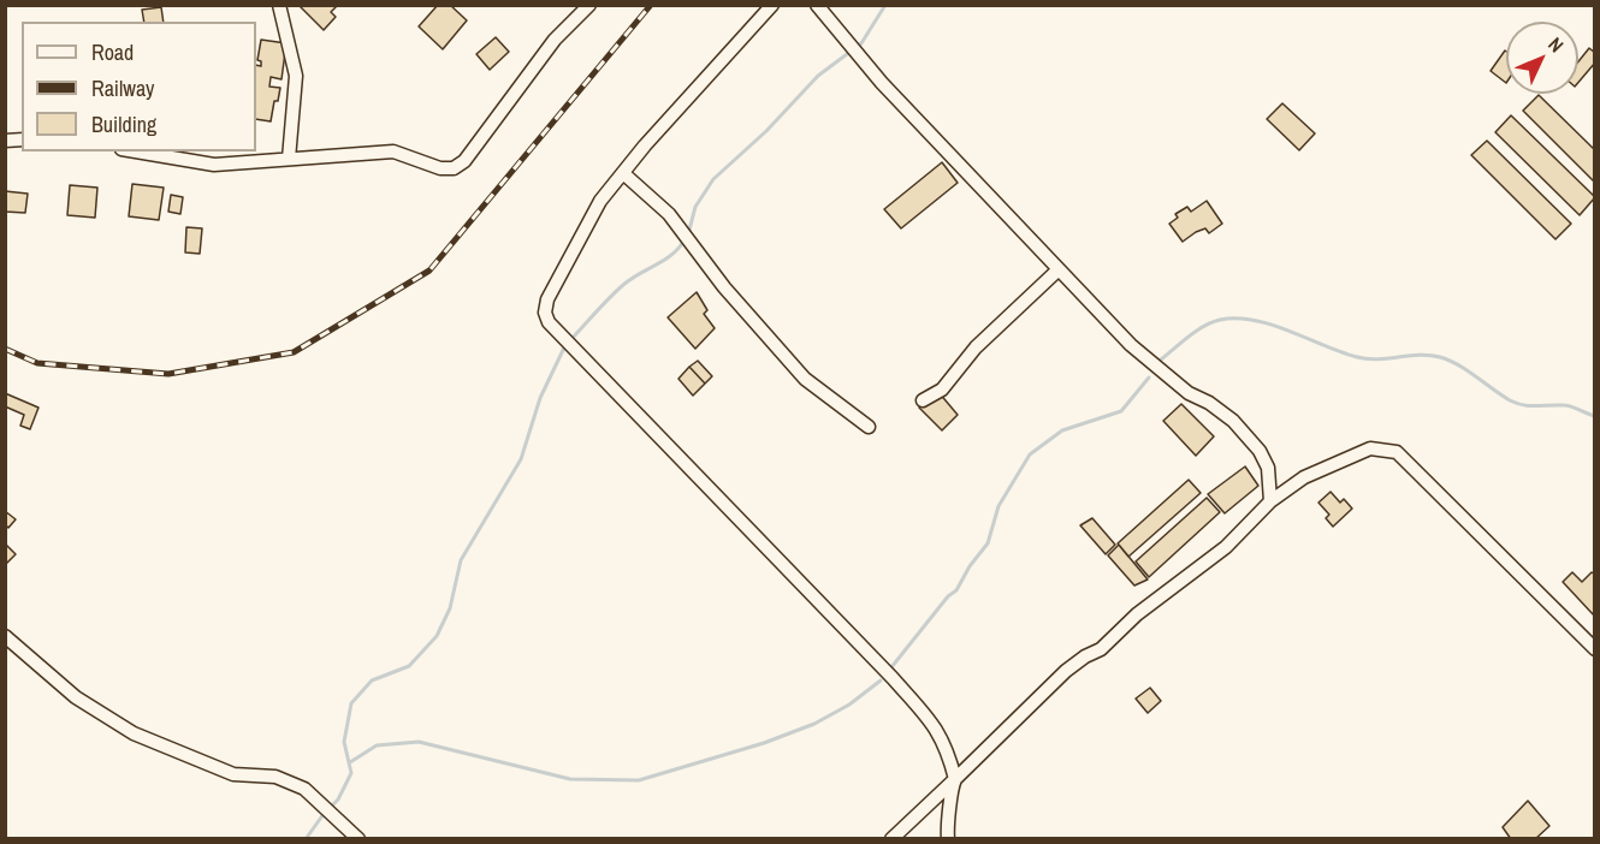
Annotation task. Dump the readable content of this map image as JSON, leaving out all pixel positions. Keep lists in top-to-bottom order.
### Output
{
  "legend": ["Road", "Railway", "Building"],
  "north": "top right"
}
